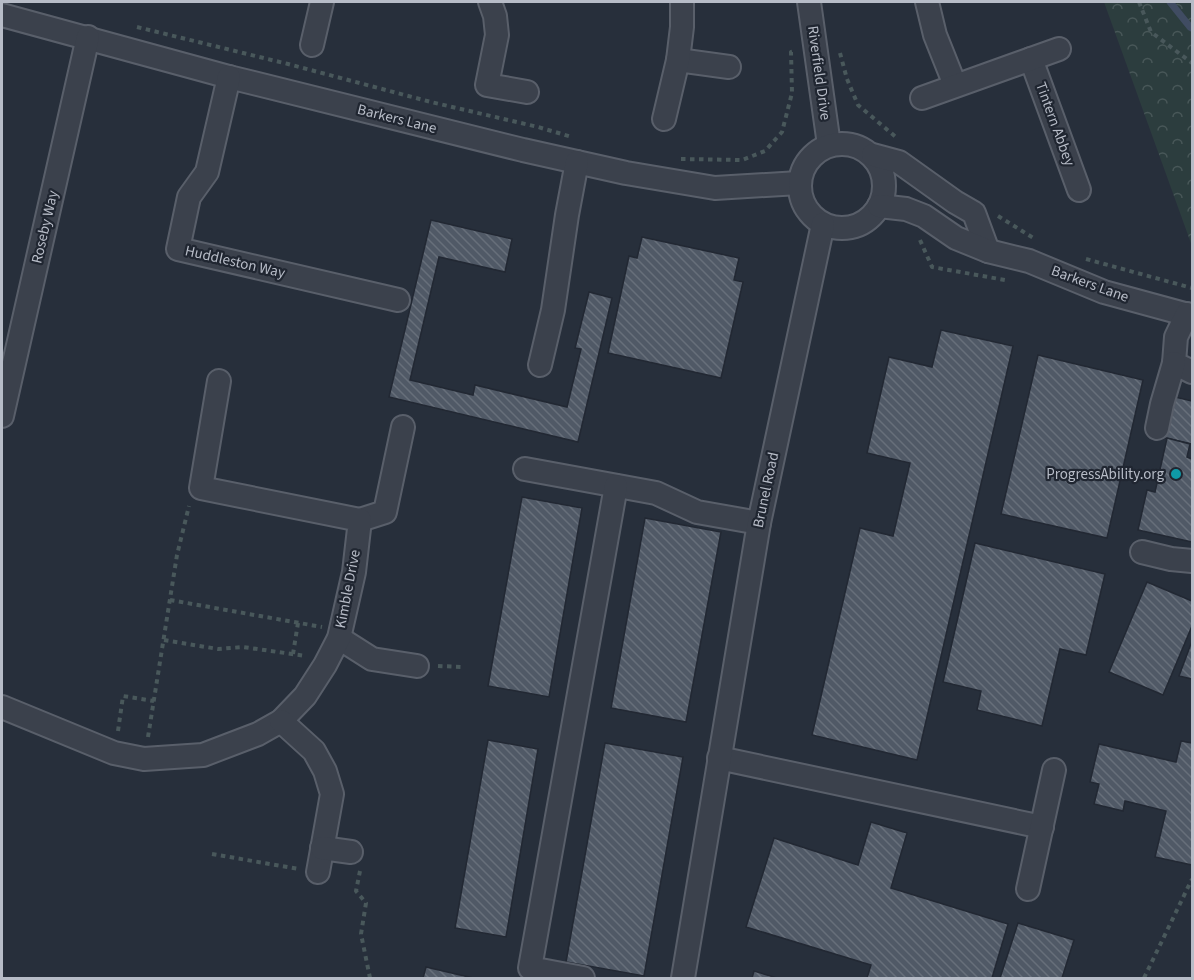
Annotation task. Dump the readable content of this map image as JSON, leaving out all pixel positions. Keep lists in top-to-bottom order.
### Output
{
  "streets": {
    "street": [
      "Riverfield Drive",
      "Barkers Lane",
      "Tintern Abbey",
      "Roseby Way",
      "Huddleston Way",
      "Brunel Road",
      "Kimble Drive"
    ]
  },
  "crossings": [
    ["Riverfield Drive", "Barkers Lane"],
    ["Riverfield Drive", "Brunel Road"],
    ["Barkers Lane", "Roseby Way"],
    ["Barkers Lane", "Huddleston Way"],
    ["Barkers Lane", "Brunel Road"]
  ],
  "places": ["ProgressAbility.org"]
}
